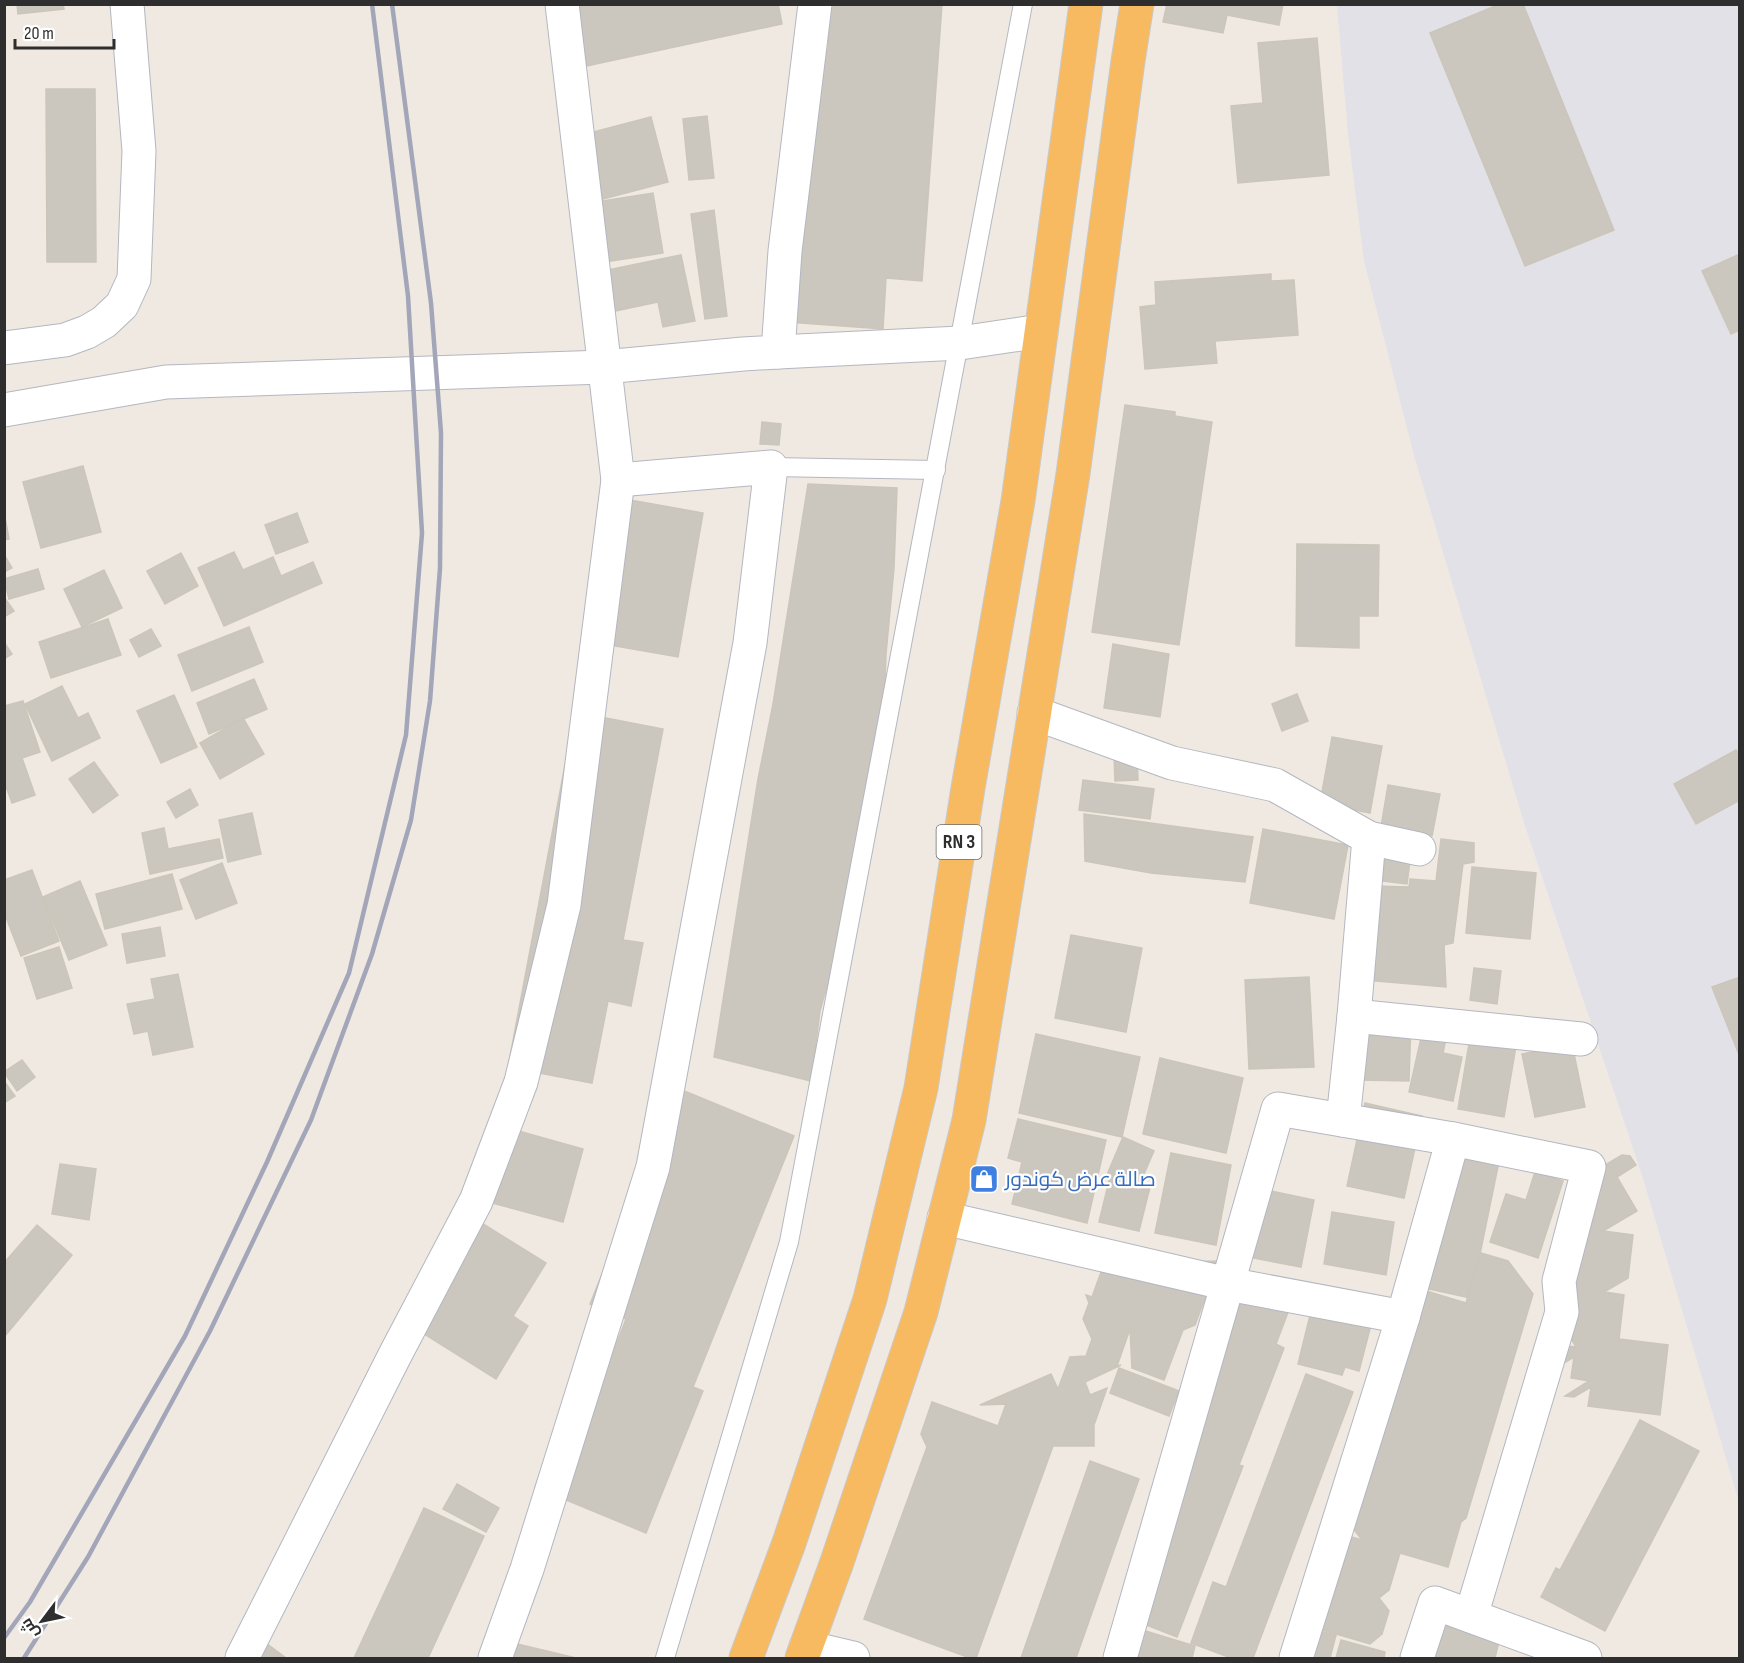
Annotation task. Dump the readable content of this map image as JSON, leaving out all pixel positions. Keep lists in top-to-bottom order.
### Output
{
  "streets": {
    "highway": ["RN 3"]
  },
  "places": {
    "shop": ["صالة عرض كوندور"]
  },
  "scale_bar": "20 m",
  "north": "bottom left"
}
